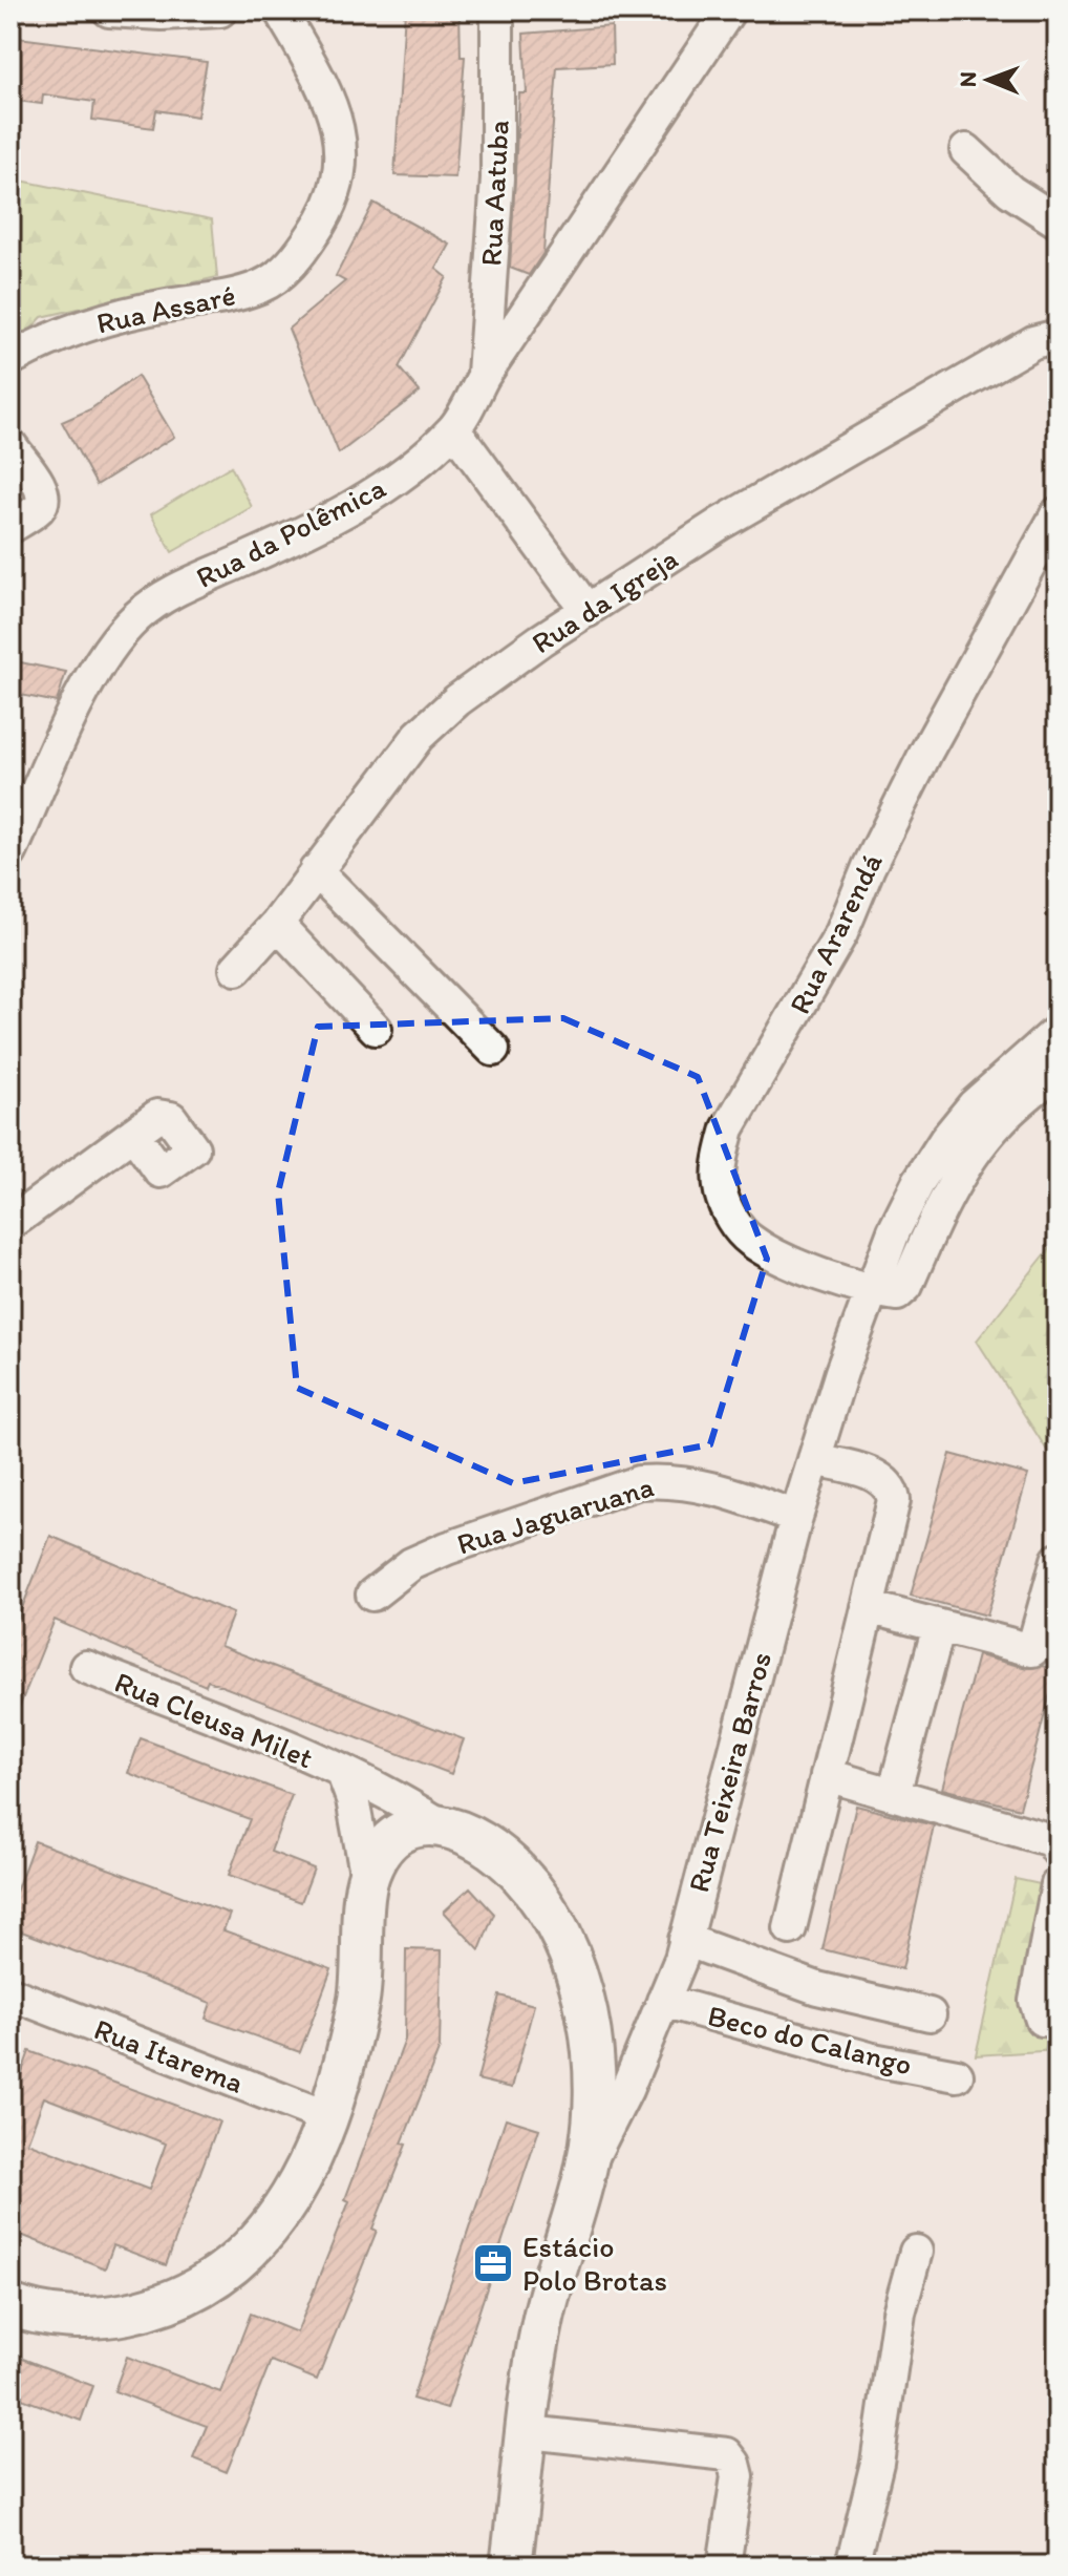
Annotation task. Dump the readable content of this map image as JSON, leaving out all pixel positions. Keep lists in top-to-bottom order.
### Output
{
  "streets": {
    "main road": ["Rua Cleusa Milet", "Rua Teixeira Barros"],
    "street": [
      "Rua Aatuba",
      "Rua Assaré",
      "Rua da Polêmica",
      "Rua da Igreja",
      "Rua Ararendá",
      "Rua Jaguaruana",
      "Beco do Calango",
      "Rua Itarema"
    ]
  },
  "crossings": [
    ["Rua Aatuba", "Rua da Polêmica"],
    ["Rua Ararendá", "Rua Teixeira Barros"],
    ["Rua Jaguaruana", "Rua Teixeira Barros"],
    ["Rua Cleusa Milet", "Rua Teixeira Barros"],
    ["Rua Teixeira Barros", "Beco do Calango"]
  ],
  "places": {
    "office": ["Estácio Polo Brotas"]
  },
  "north": "left"
}
